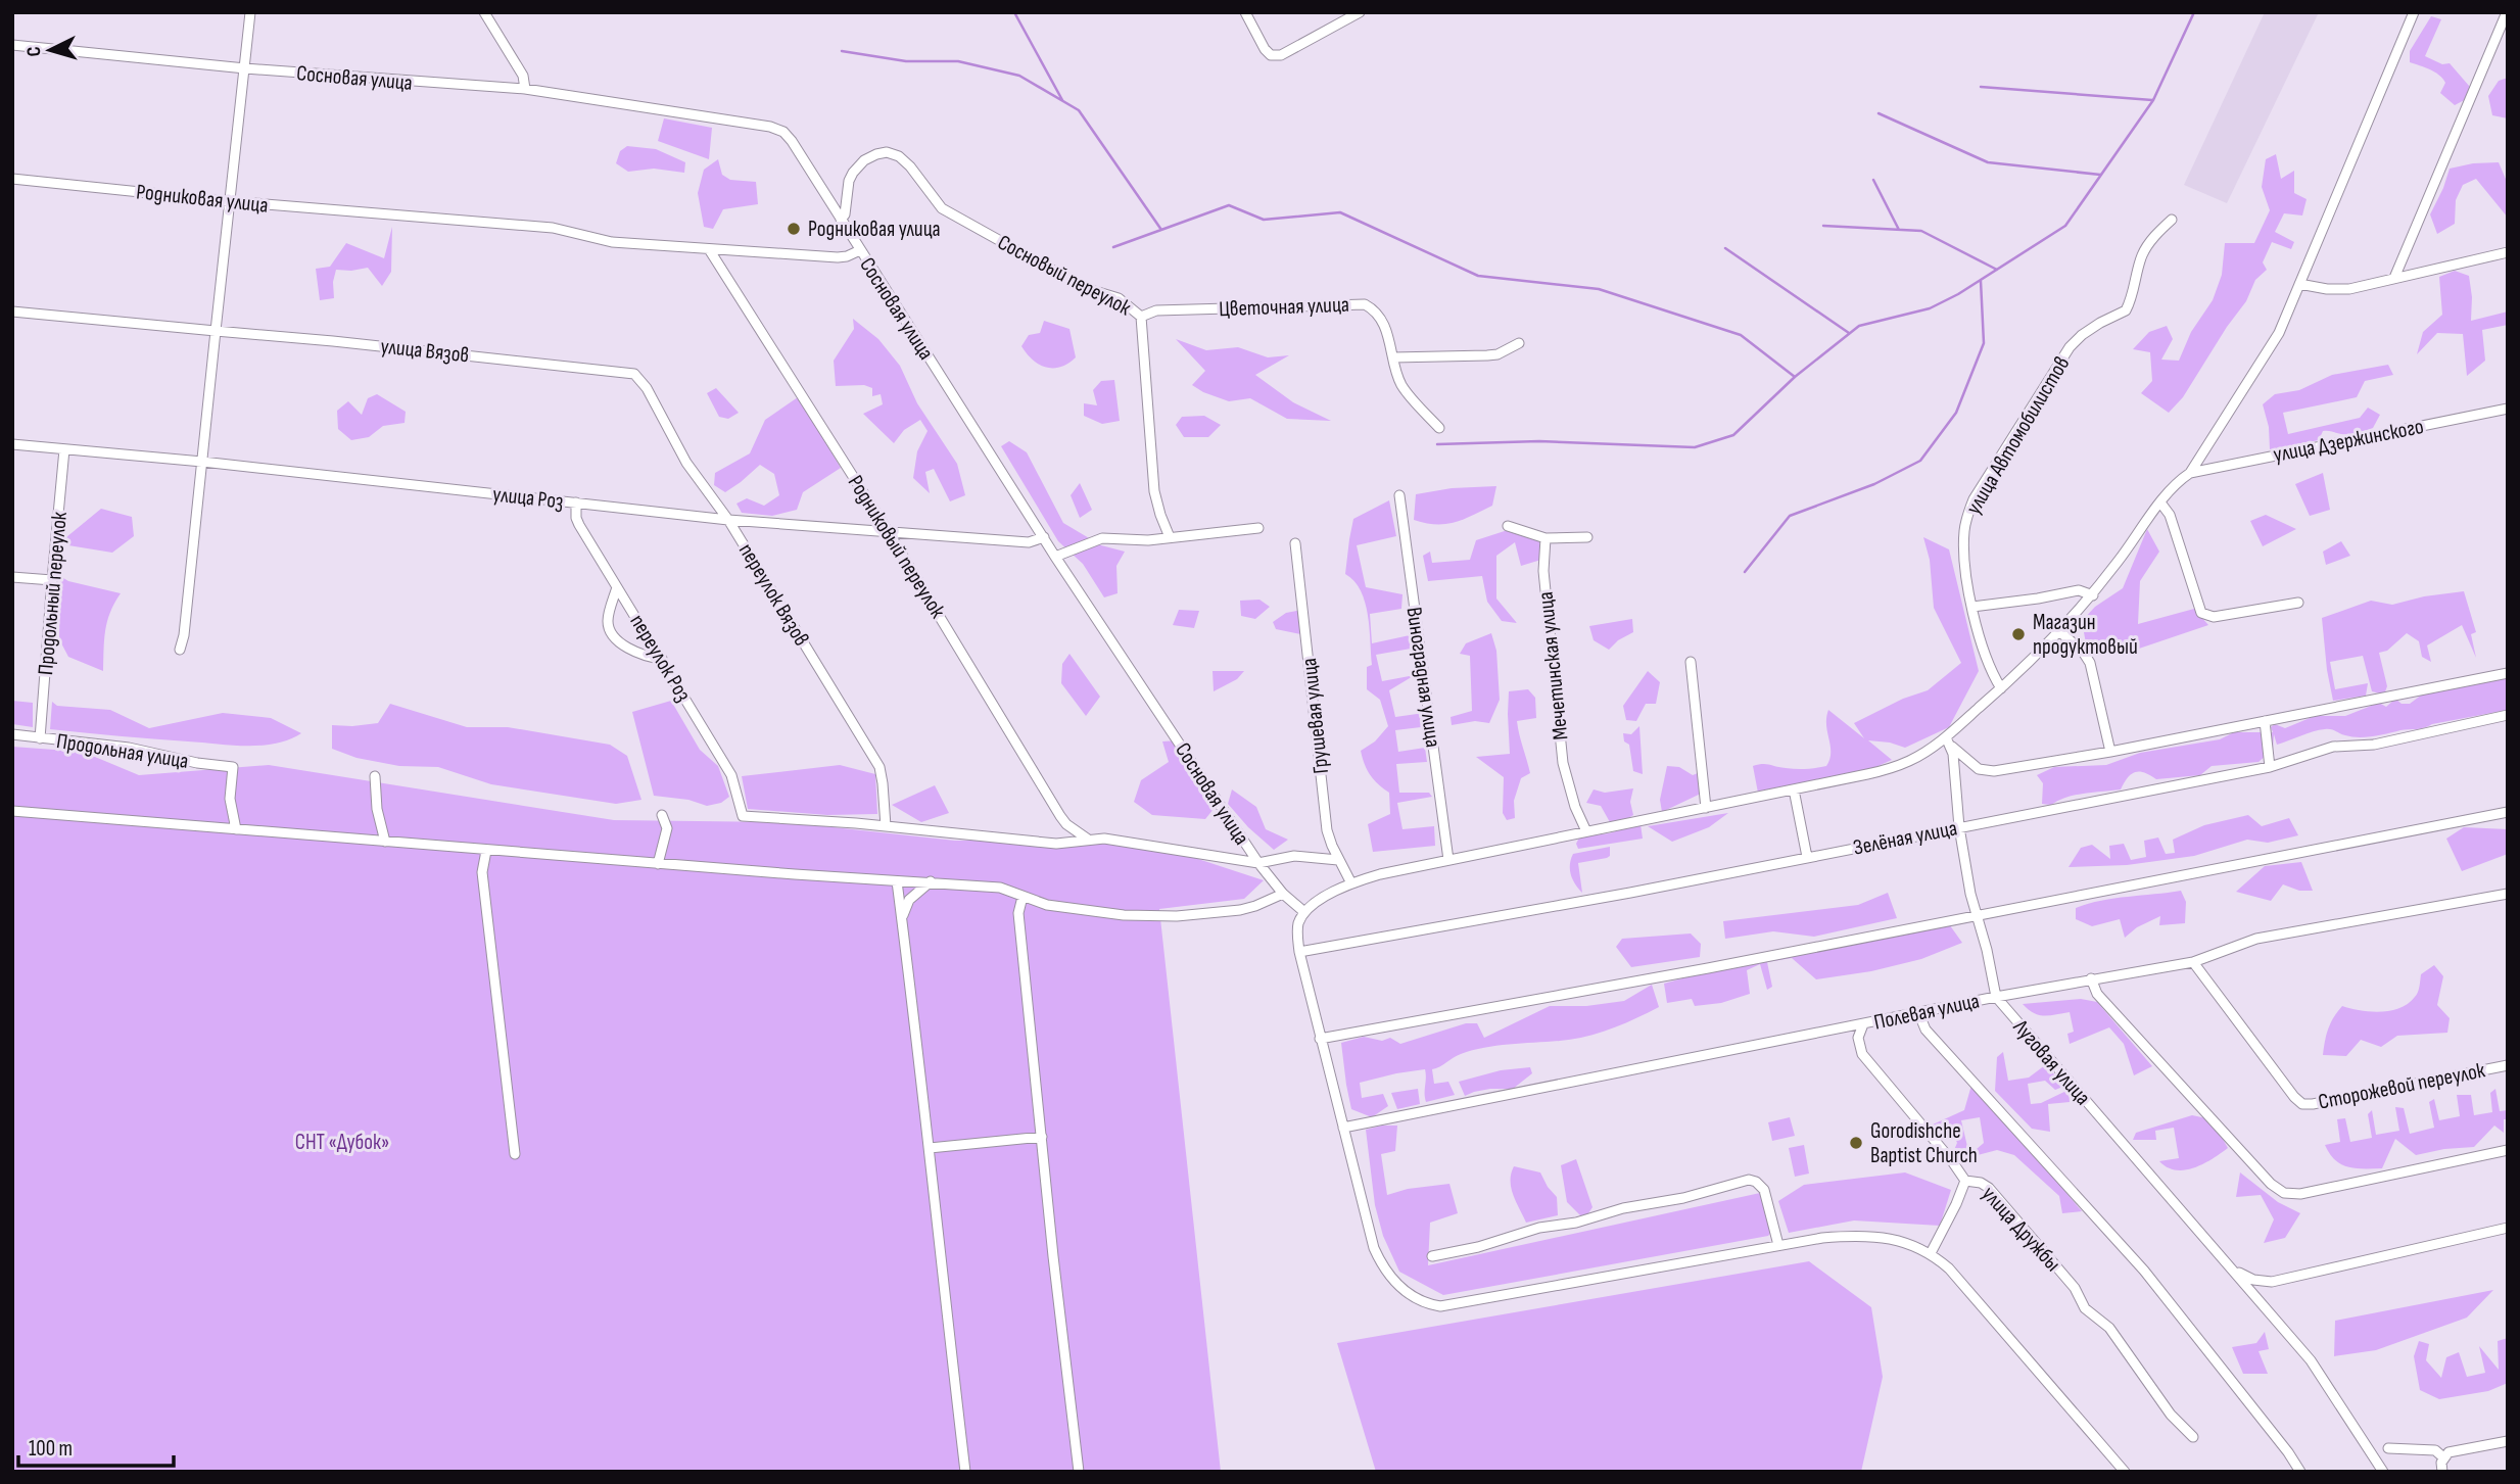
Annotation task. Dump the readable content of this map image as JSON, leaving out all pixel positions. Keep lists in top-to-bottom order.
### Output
{
  "streets": {
    "street": [
      "Сосновая улица",
      "Родниковая улица",
      "Сосновый переулок",
      "Цветочная улица",
      "улица Вязов",
      "улица Автомобилистов",
      "улица Дзержинского",
      "улица Роз",
      "Родниковый переулок",
      "Продольный переулок",
      "переулок Вязов",
      "переулок Роз",
      "Мечетинская улица",
      "Виноградная улица",
      "Грушевая улица",
      "Продольная улица",
      "Зелёная улица",
      "Полевая улица",
      "Луговая улица",
      "Сторожевой переулок",
      "улица Дружбы"
    ]
  },
  "crossings": [
    ["Сосновая улица", "Родниковая улица"],
    ["Сосновая улица", "Сосновый переулок"],
    ["Сосновая улица", "улица Роз"],
    ["Родниковая улица", "Родниковый переулок"],
    ["Сосновый переулок", "Цветочная улица"],
    ["улица Вязов", "переулок Вязов"],
    ["улица Роз", "Родниковый переулок"],
    ["улица Роз", "Продольный переулок"],
    ["улица Роз", "переулок Вязов"],
    ["улица Роз", "переулок Роз"],
    ["Продольный переулок", "Продольная улица"],
    ["переулок Вязов", "переулок Роз"],
    ["Зелёная улица", "Луговая улица"],
    ["Полевая улица", "Луговая улица"],
    ["Полевая улица", "Сторожевой переулок"],
    ["Полевая улица", "улица Дружбы"]
  ],
  "parks": ["СНТ «Дубок»"],
  "places": ["Родниковая улица", "Магазин продуктовый", "Gorodishche Baptist Church"],
  "scale_bar": "100 m",
  "north": "left"
}
